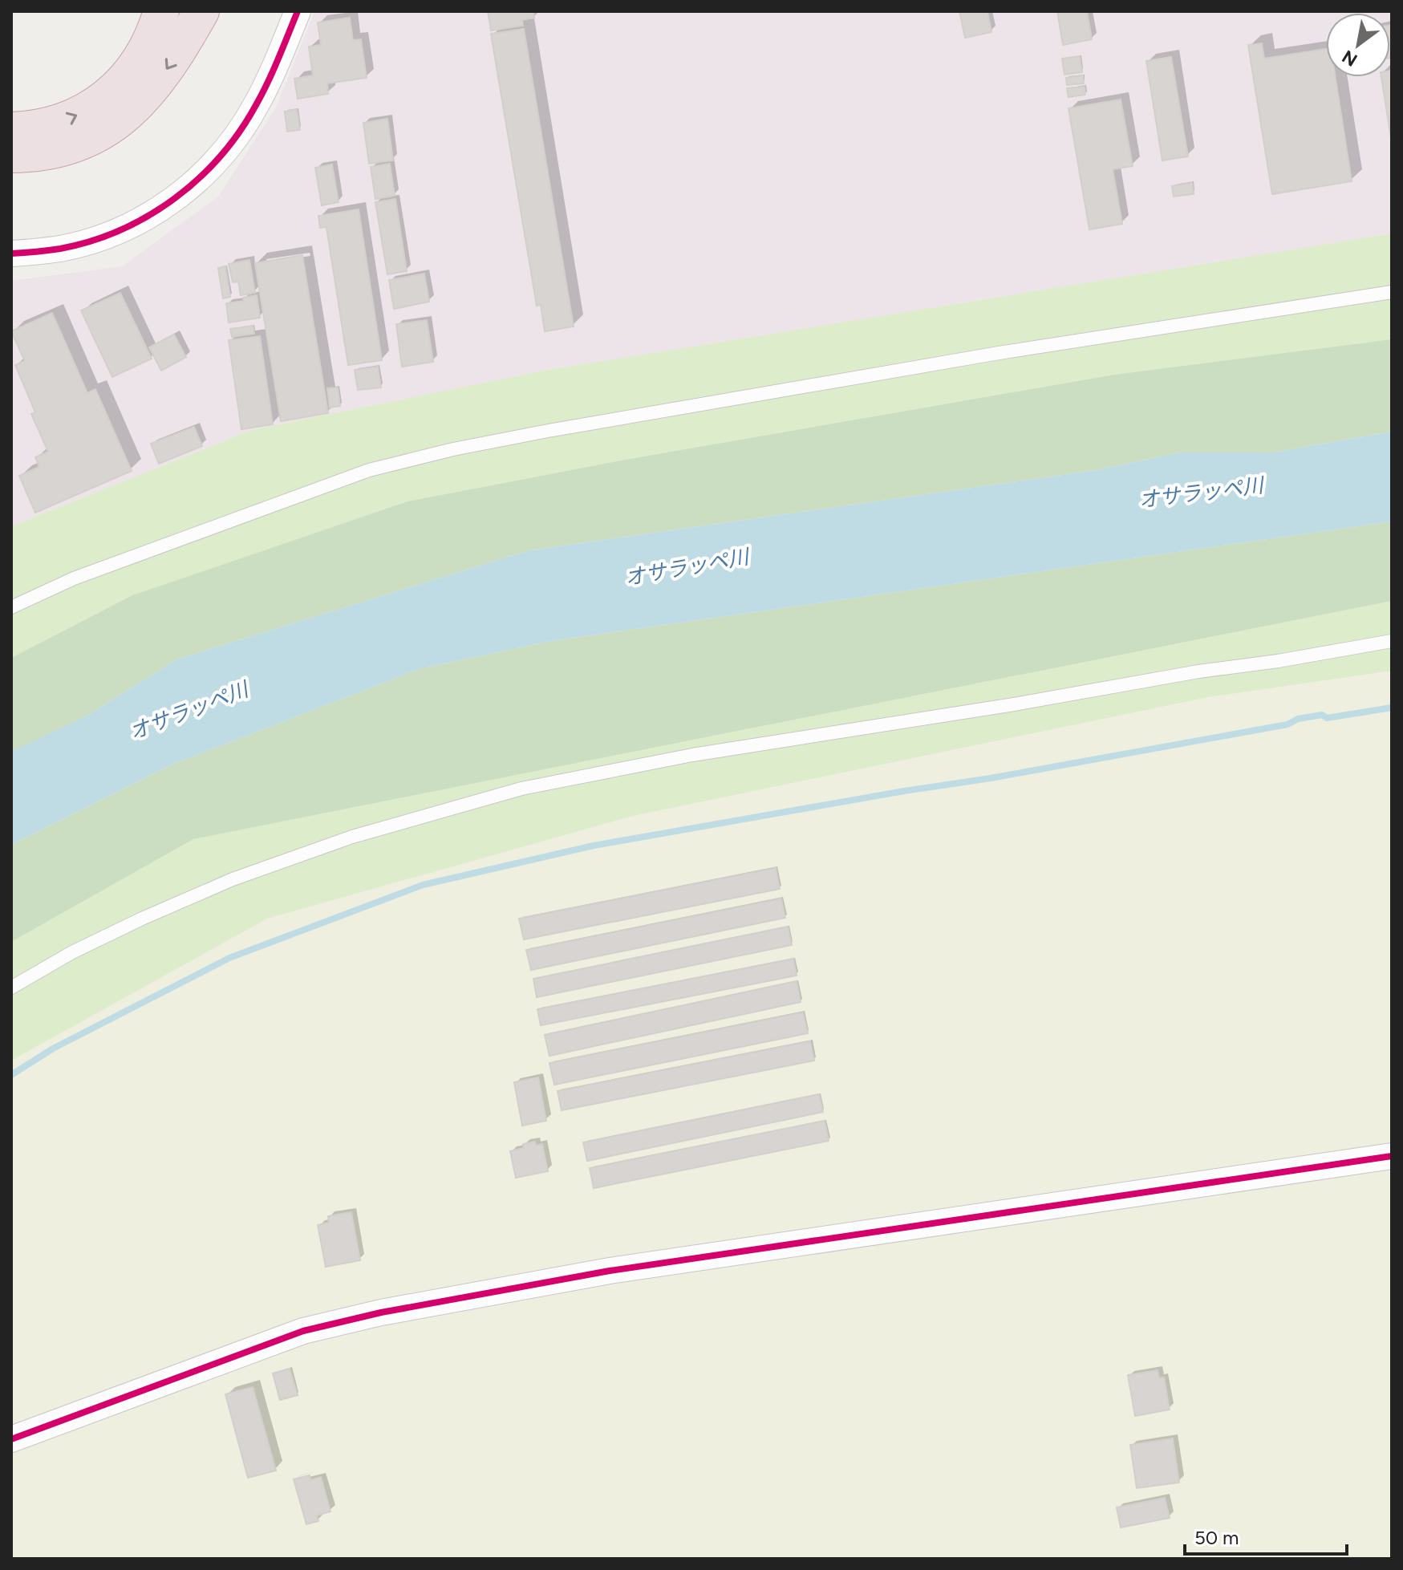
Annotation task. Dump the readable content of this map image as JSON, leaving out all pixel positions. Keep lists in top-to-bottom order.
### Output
{
  "water": ["オサラッペ川"],
  "scale_bar": "50 m",
  "north": "bottom left"
}
